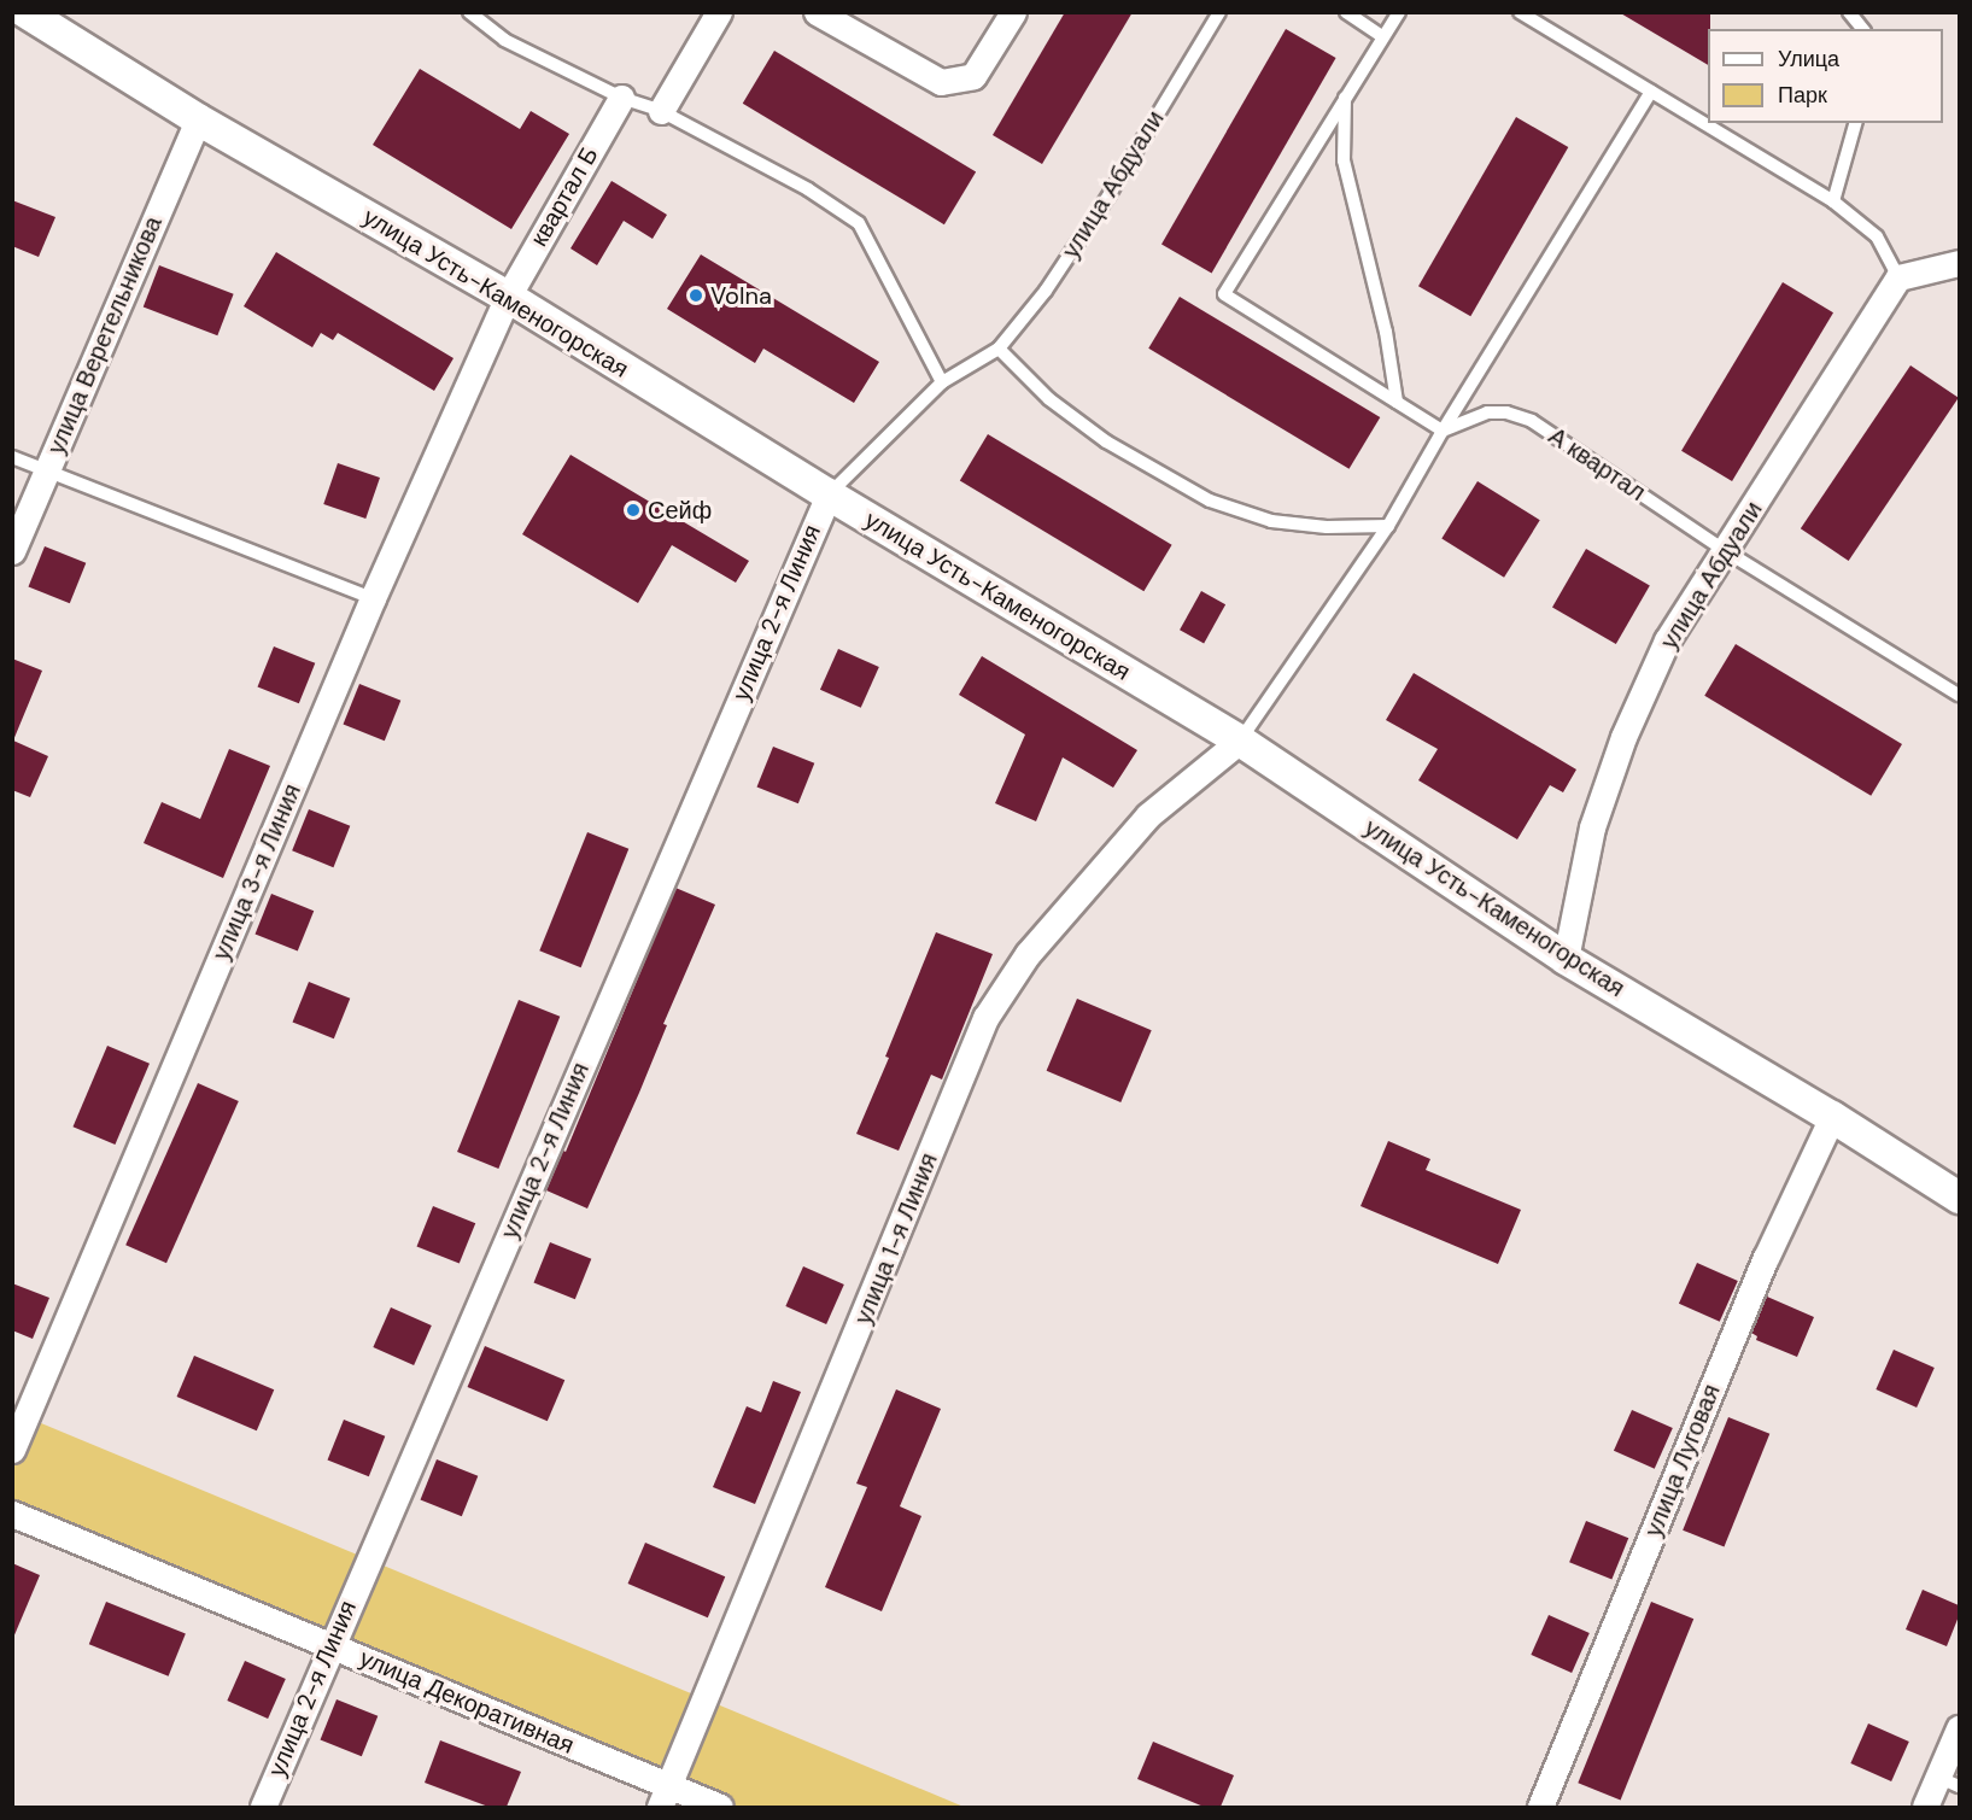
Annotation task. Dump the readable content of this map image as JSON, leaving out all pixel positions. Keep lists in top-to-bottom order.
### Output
{
  "streets": {
    "street": [
      "улица Абдуали",
      "квартал Б",
      "улица Усть-Каменогорская",
      "улица Веретельникова",
      "улица 2-я Линия",
      "улица 3-я Линия",
      "улица 1-я Линия",
      "улица Луговая",
      "улица Декоративная"
    ],
    "lane": ["А квартал"]
  },
  "crossings": [
    ["улица Абдуали", "улица Усть-Каменогорская"],
    ["улица Абдуали", "А квартал"],
    ["квартал Б", "улица Усть-Каменогорская"],
    ["квартал Б", "улица 3-я Линия"],
    ["улица Усть-Каменогорская", "улица Веретельникова"],
    ["улица Усть-Каменогорская", "улица 2-я Линия"],
    ["улица Усть-Каменогорская", "улица 3-я Линия"],
    ["улица Усть-Каменогорская", "улица 1-я Линия"],
    ["улица Усть-Каменогорская", "улица Луговая"],
    ["улица 2-я Линия", "улица Декоративная"],
    ["улица 1-я Линия", "улица Декоративная"]
  ],
  "places": ["Volna", "Сейф"],
  "legend": ["Улица", "Парк"]
}
